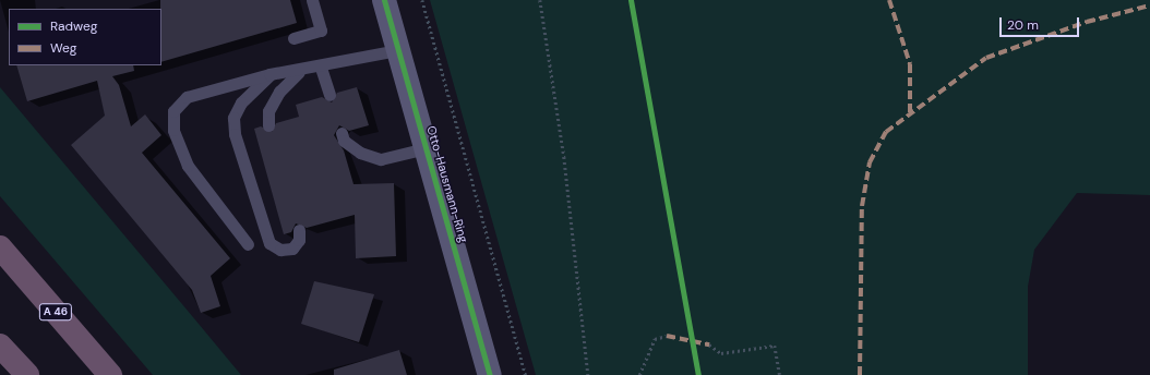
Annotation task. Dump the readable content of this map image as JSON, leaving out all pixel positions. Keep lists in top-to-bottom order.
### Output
{
  "streets": {
    "highway": ["A 46"],
    "street": ["Otto-Hausmann-Ring"]
  },
  "legend": ["Radweg", "Weg"],
  "scale_bar": "20 m"
}
